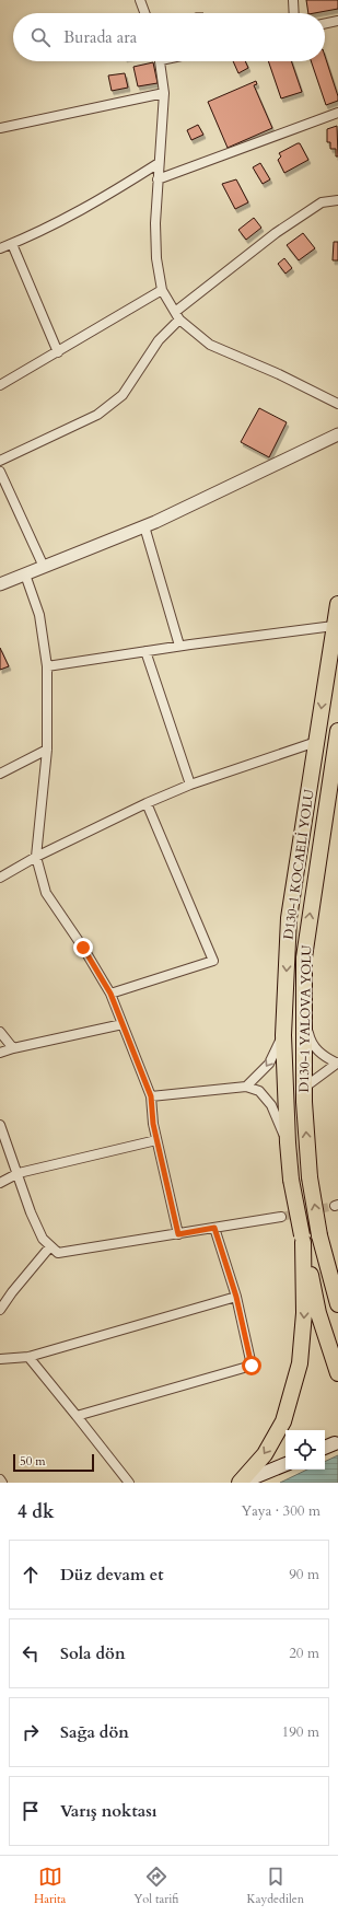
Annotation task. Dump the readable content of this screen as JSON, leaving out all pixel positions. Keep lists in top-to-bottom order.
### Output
{
  "streets": {
    "highway": ["D130-1 KOCAELİ YOLU", "D130-1 YALOVA YOLU"]
  },
  "one_way": ["D130-1 KOCAELİ YOLU", "D130-1 YALOVA YOLU"],
  "scale_bar": "50 m",
  "page": {
    "search": "Burada ara",
    "scale": "50 m",
    "heading": ["4 dk", "Yaya · 300 m"],
    "list": [
      ["Düz devam et", "90 m"],
      ["Sola dön", "20 m"],
      ["Sağa dön", "190 m"],
      "Varış noktası"
    ],
    "nav": ["Harita", "Yol tarifi", "Kaydedilen"]
  }
}
